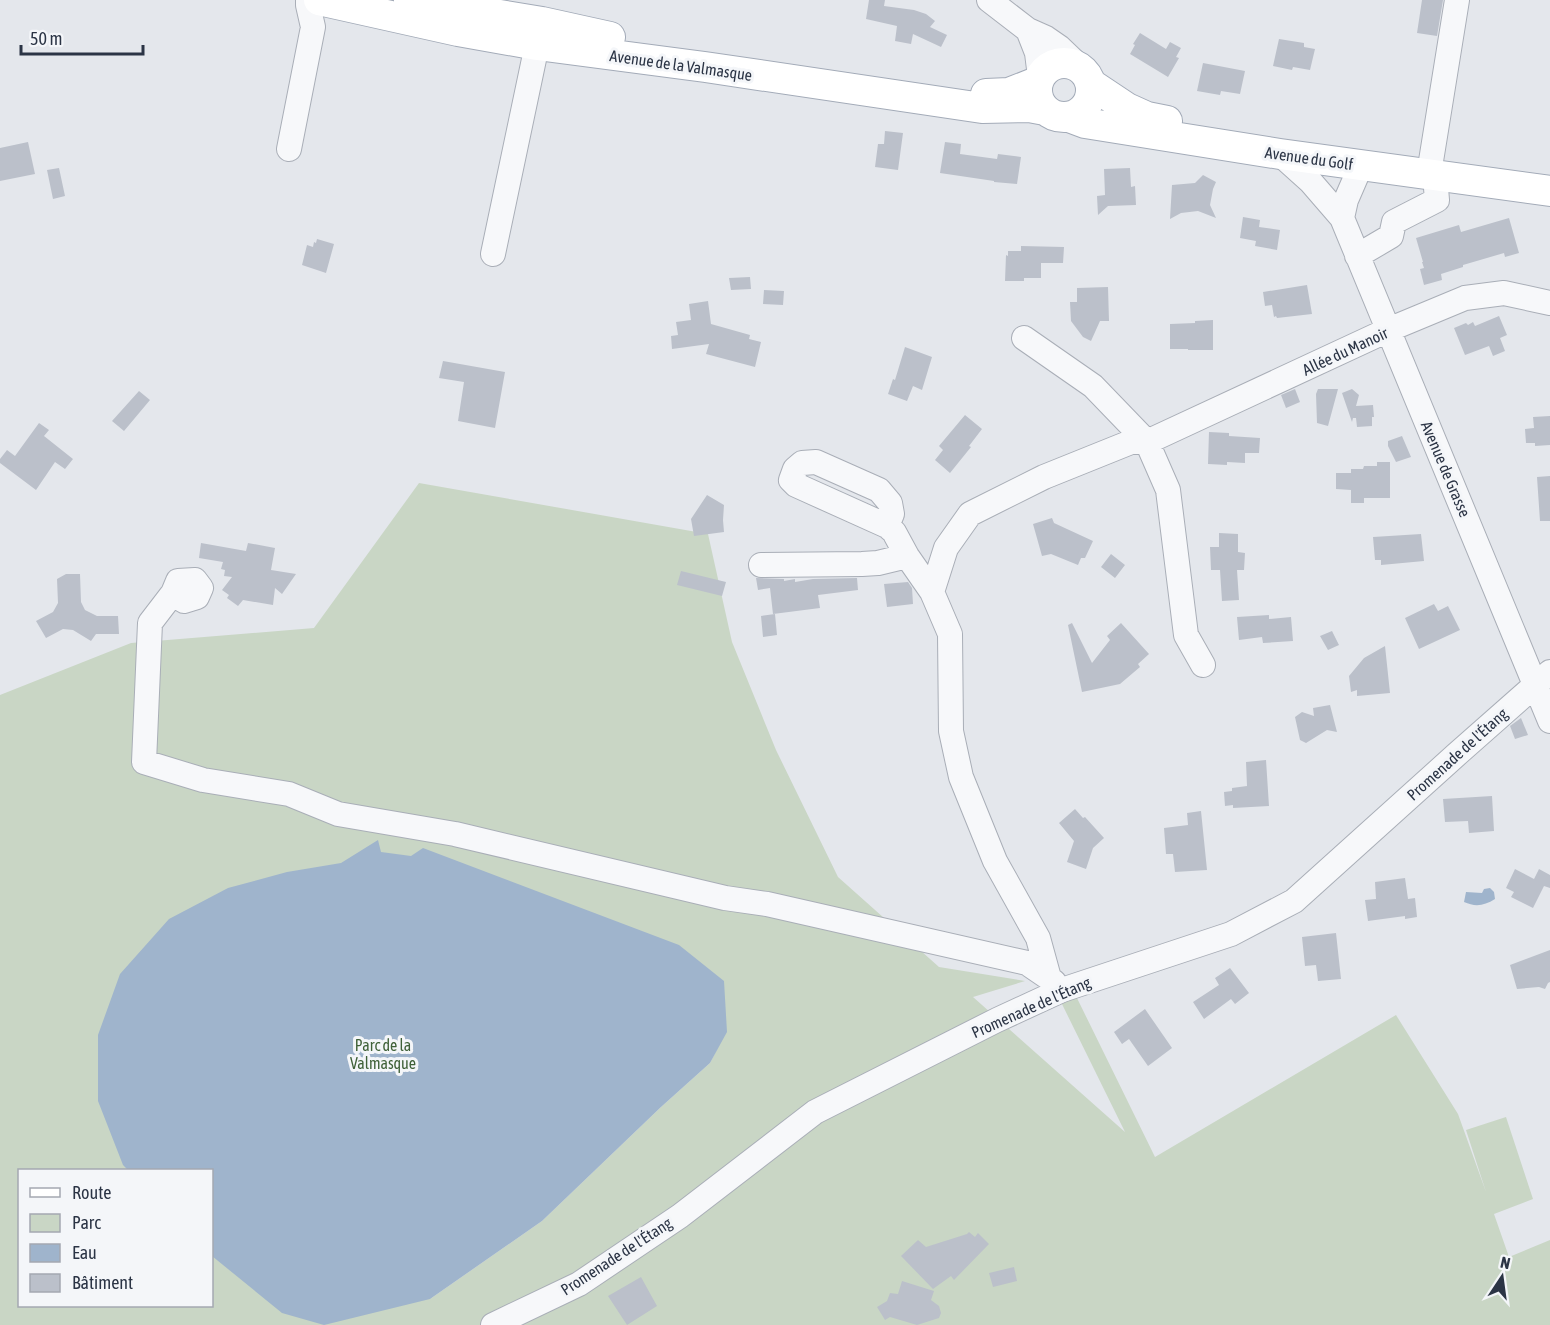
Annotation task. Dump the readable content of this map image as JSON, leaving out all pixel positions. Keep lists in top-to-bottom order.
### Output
{
  "streets": {
    "main road": ["Avenue de la Valmasque", "Avenue du Golf"],
    "street": ["Allée du Manoir", "Avenue de Grasse", "Promenade de l'Étang"]
  },
  "crossings": [
    ["Avenue de la Valmasque", "Avenue du Golf"],
    ["Avenue du Golf", "Avenue de Grasse"],
    ["Allée du Manoir", "Avenue de Grasse"],
    ["Avenue de Grasse", "Promenade de l'Étang"]
  ],
  "parks": ["Parc de la Valmasque"],
  "legend": [
    "Route",
    "Parc",
    "Eau",
    "Bâtiment"
  ],
  "scale_bar": "50 m",
  "north": "top"
}
